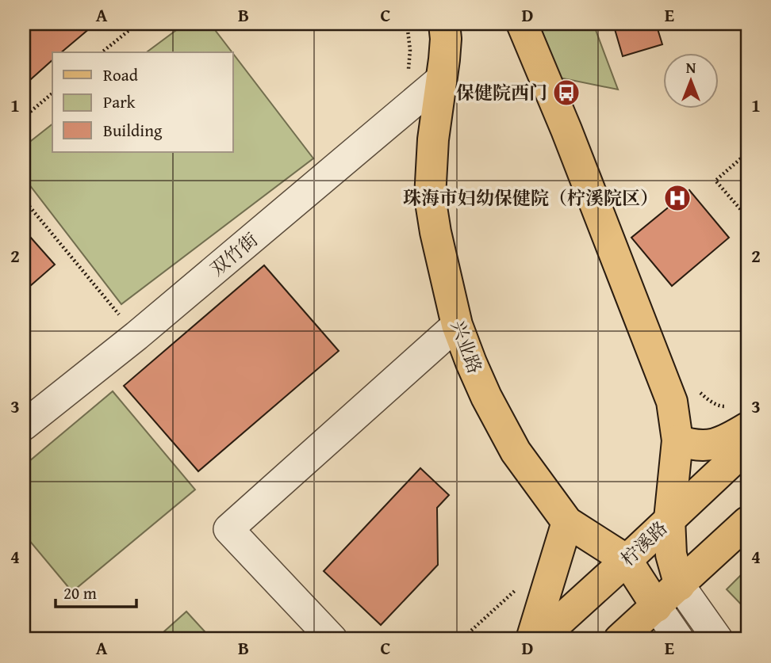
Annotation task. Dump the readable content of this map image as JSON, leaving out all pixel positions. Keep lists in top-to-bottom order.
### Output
{
  "streets": {
    "main road": ["兴业路", "柠溪路"],
    "street": ["双竹街"]
  },
  "crossings": [
    ["双竹街", "兴业路"],
    ["兴业路", "柠溪路"]
  ],
  "places": {
    "bus stop": ["保健院西门"],
    "hospital": ["珠海市妇幼保健院（柠溪院区）"]
  },
  "legend": ["Road", "Park", "Building"],
  "scale_bar": "20 m",
  "north": "top",
  "grid": {
    "columns": [
      "A",
      "B",
      "C",
      "D",
      "E"
    ],
    "rows": [
      "1",
      "2",
      "3",
      "4"
    ]
  }
}
